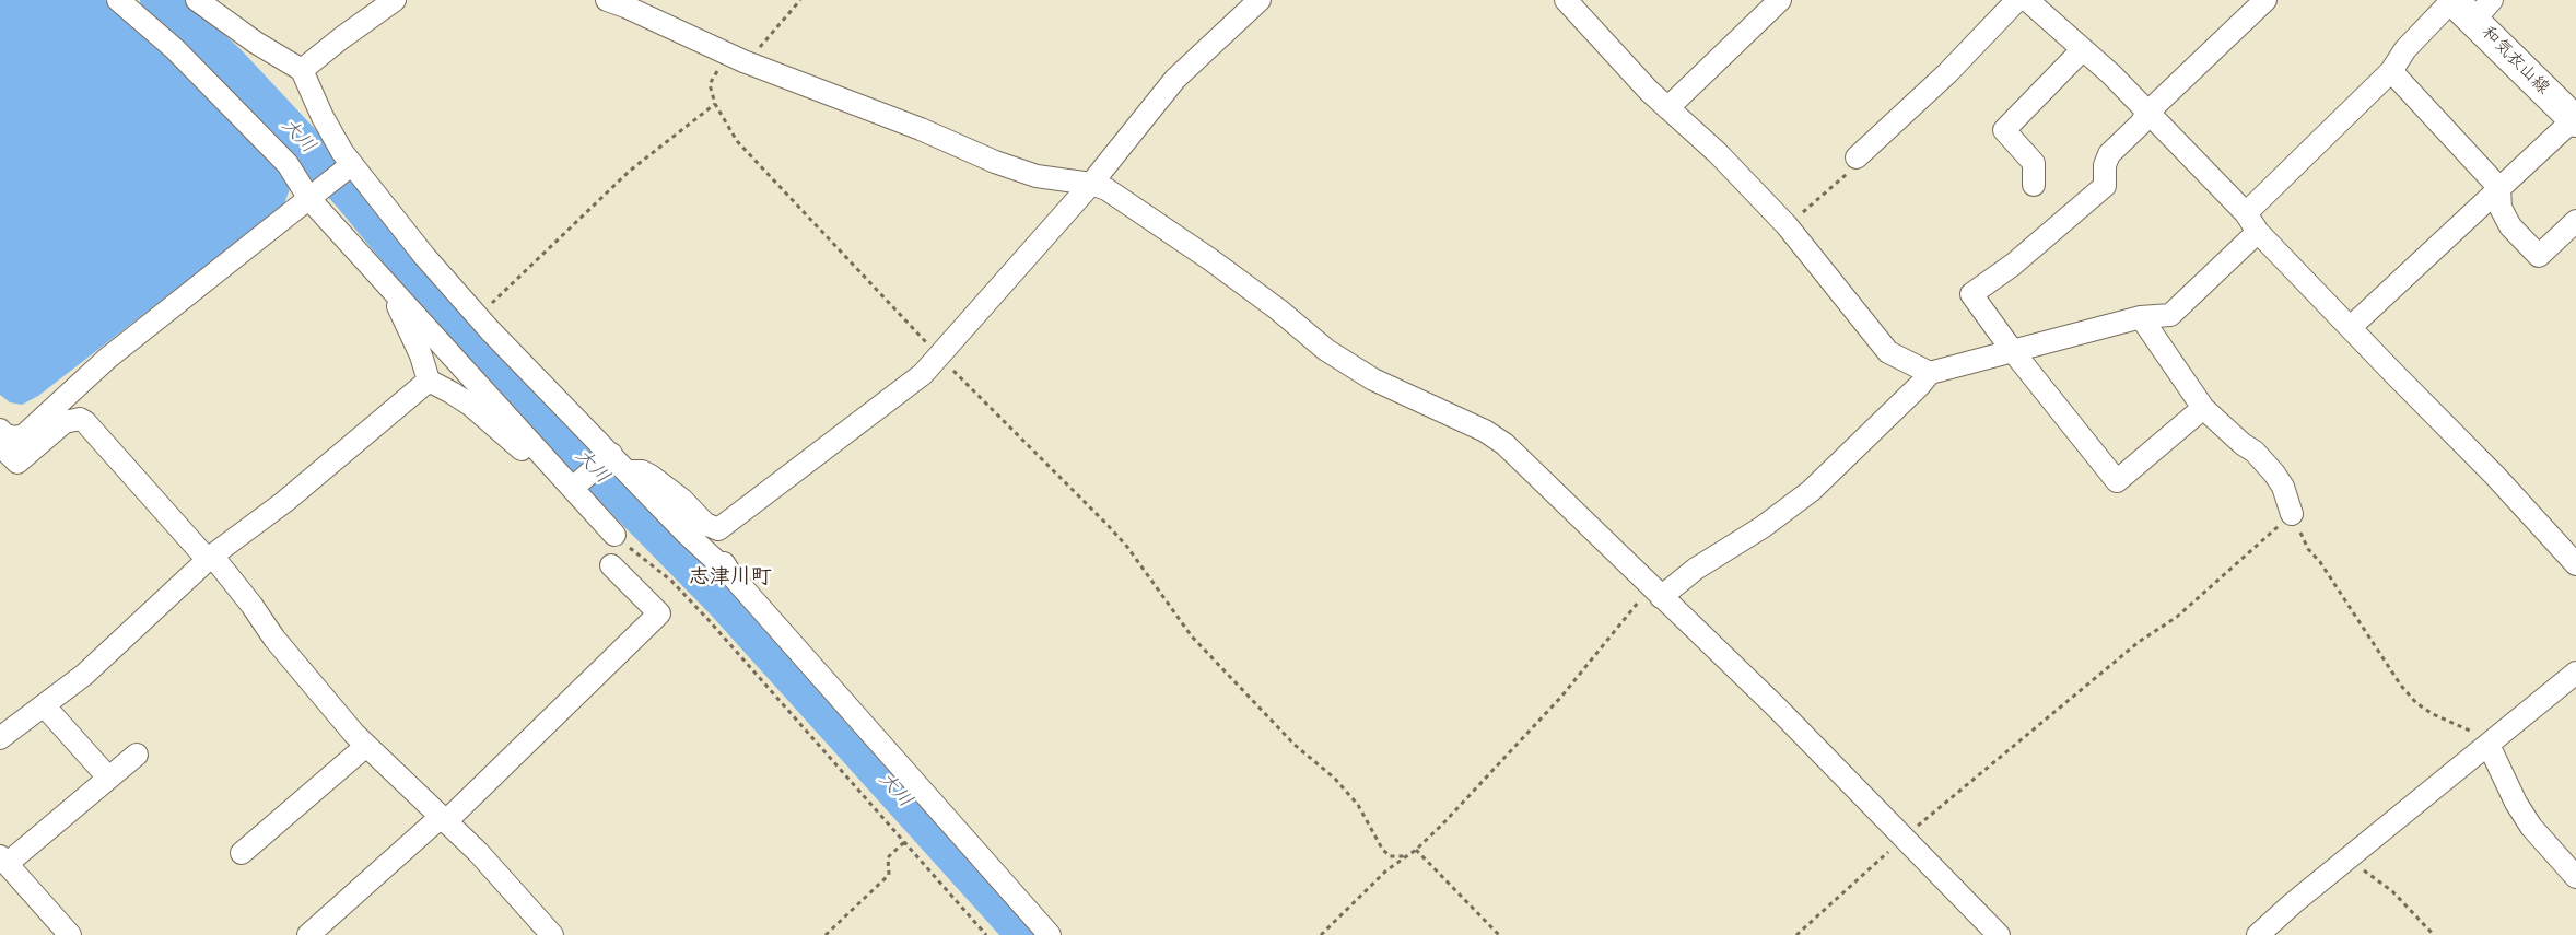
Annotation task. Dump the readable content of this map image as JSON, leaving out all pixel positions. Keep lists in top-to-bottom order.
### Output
{
  "streets": {
    "main road": ["和気衣山線"]
  },
  "districts": ["志津川町"],
  "water": ["大川"]
}
